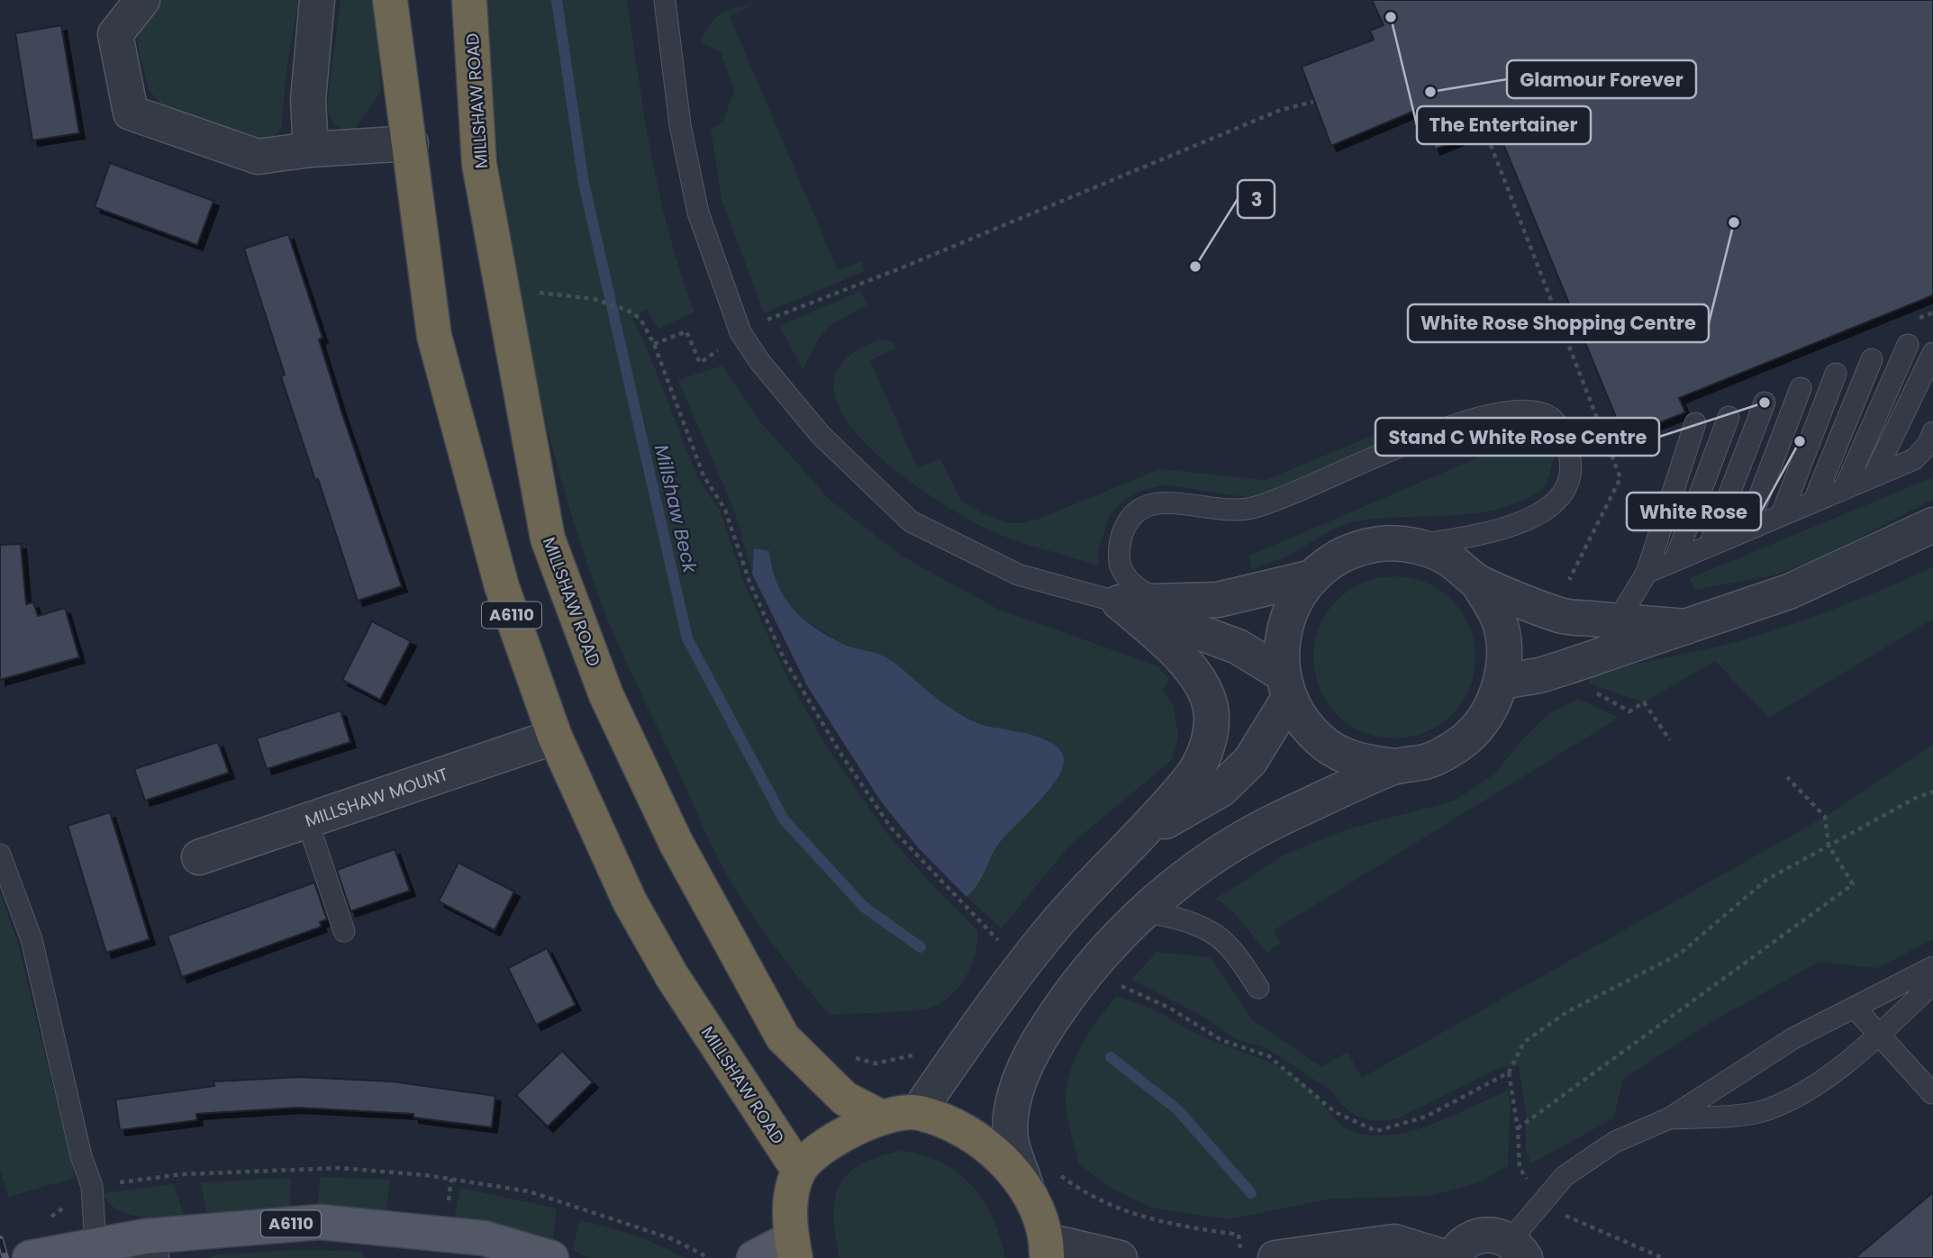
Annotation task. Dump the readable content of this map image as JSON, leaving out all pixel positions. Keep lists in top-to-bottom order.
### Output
{
  "streets": {
    "highway": ["MILLSHAW ROAD", "A6110"],
    "street": ["MILLSHAW MOUNT"]
  },
  "crossings": [
    ["MILLSHAW ROAD", "MILLSHAW MOUNT"]
  ],
  "water": ["Millshaw Beck"],
  "places": [
    "The Entertainer",
    "Glamour Forever",
    "White Rose Shopping Centre",
    "3",
    "Stand C White Rose Centre",
    "White Rose"
  ]
}
